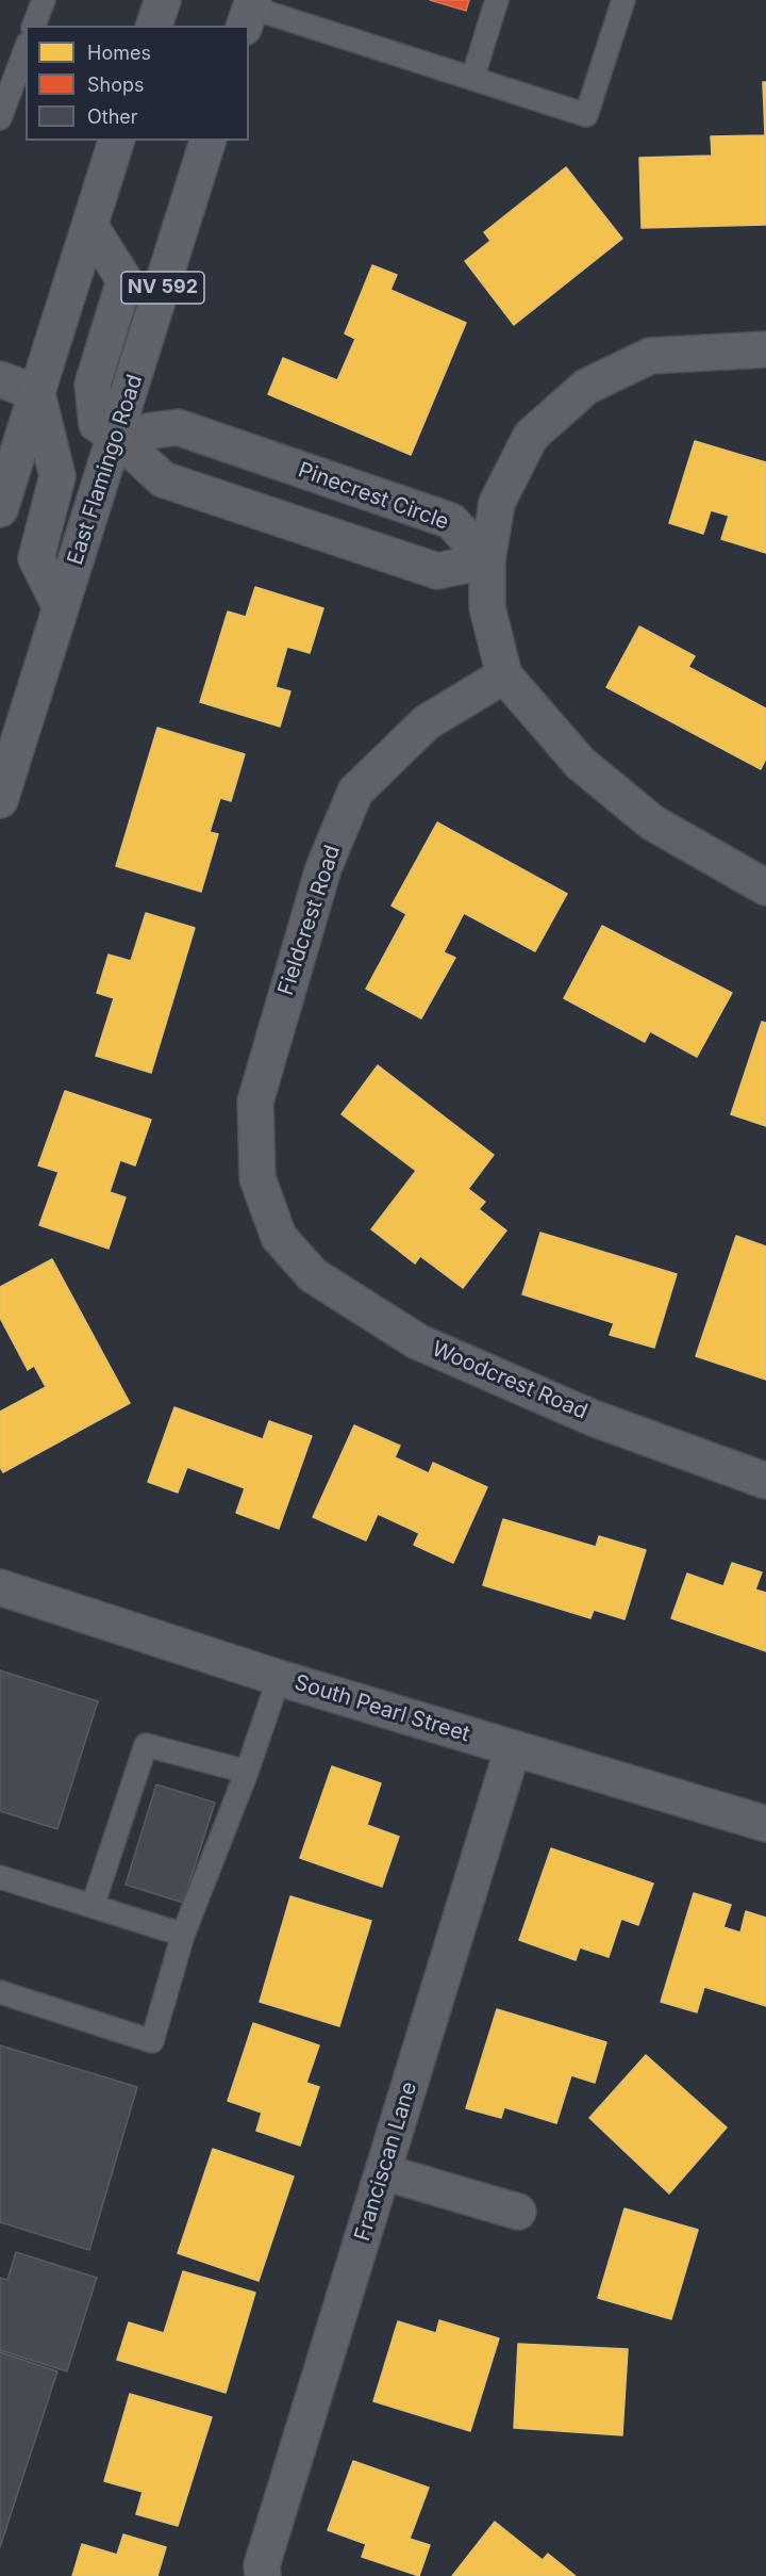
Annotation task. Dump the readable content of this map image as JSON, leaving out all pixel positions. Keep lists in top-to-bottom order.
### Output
{
  "streets": {
    "main road": ["NV 592", "East Flamingo Road"],
    "street": [
      "Pinecrest Circle",
      "Fieldcrest Road",
      "Woodcrest Road",
      "South Pearl Street",
      "Franciscan Lane"
    ]
  },
  "crossings": [
    ["East Flamingo Road", "Pinecrest Circle"],
    ["Fieldcrest Road", "Woodcrest Road"],
    ["South Pearl Street", "Franciscan Lane"]
  ],
  "legend": ["Homes", "Shops", "Other"]
}
